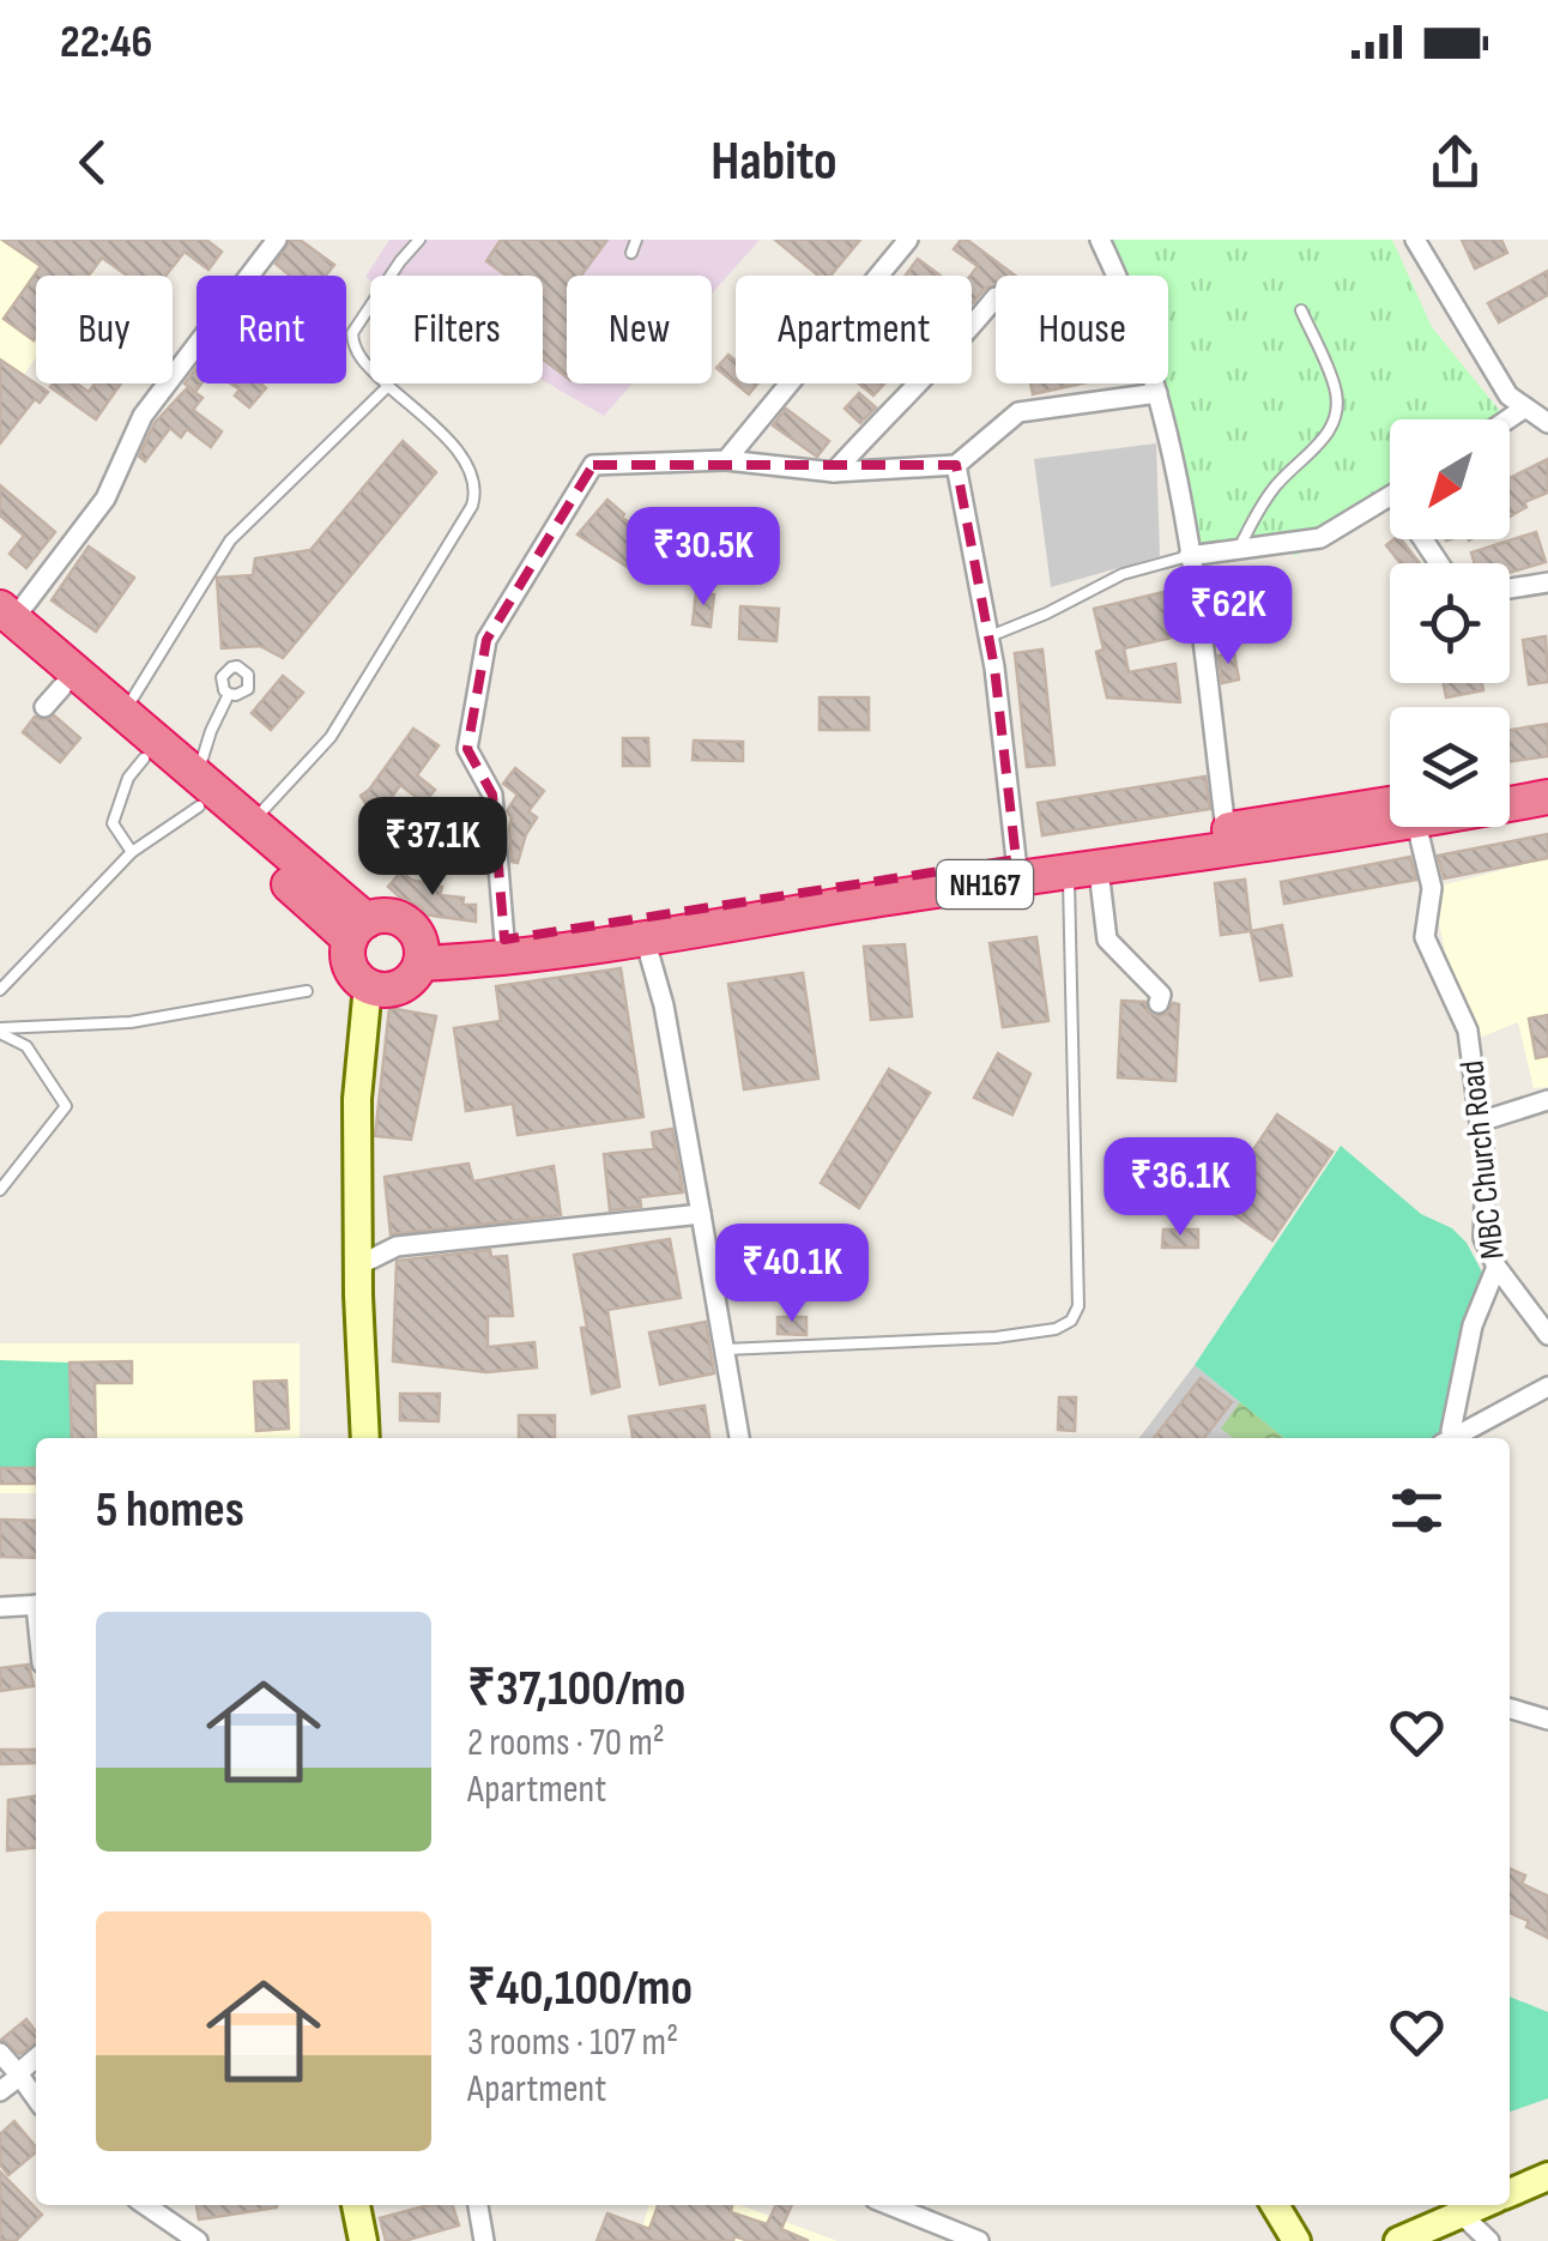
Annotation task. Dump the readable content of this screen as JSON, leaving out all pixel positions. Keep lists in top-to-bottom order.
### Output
{
  "streets": {
    "highway": ["NH167"],
    "street": ["MBC Church Road"]
  },
  "north": "bottom left",
  "page": {
    "status": "22:46",
    "header": "Habito",
    "chip": [
      "Buy",
      "Rent",
      "Filters",
      "New",
      "Apartment",
      "House"
    ],
    "price": [
      "₹30.5K",
      "₹62K",
      "₹37.1K",
      "₹36.1K",
      "₹40.1K"
    ],
    "heading": "5 homes",
    "list": [
      {
        "name": "₹37,100/mo",
        "note": "2 rooms · 70 m² · Apartment"
      },
      {
        "name": "₹40,100/mo",
        "note": "3 rooms · 107 m² · Apartment"
      }
    ]
  }
}
